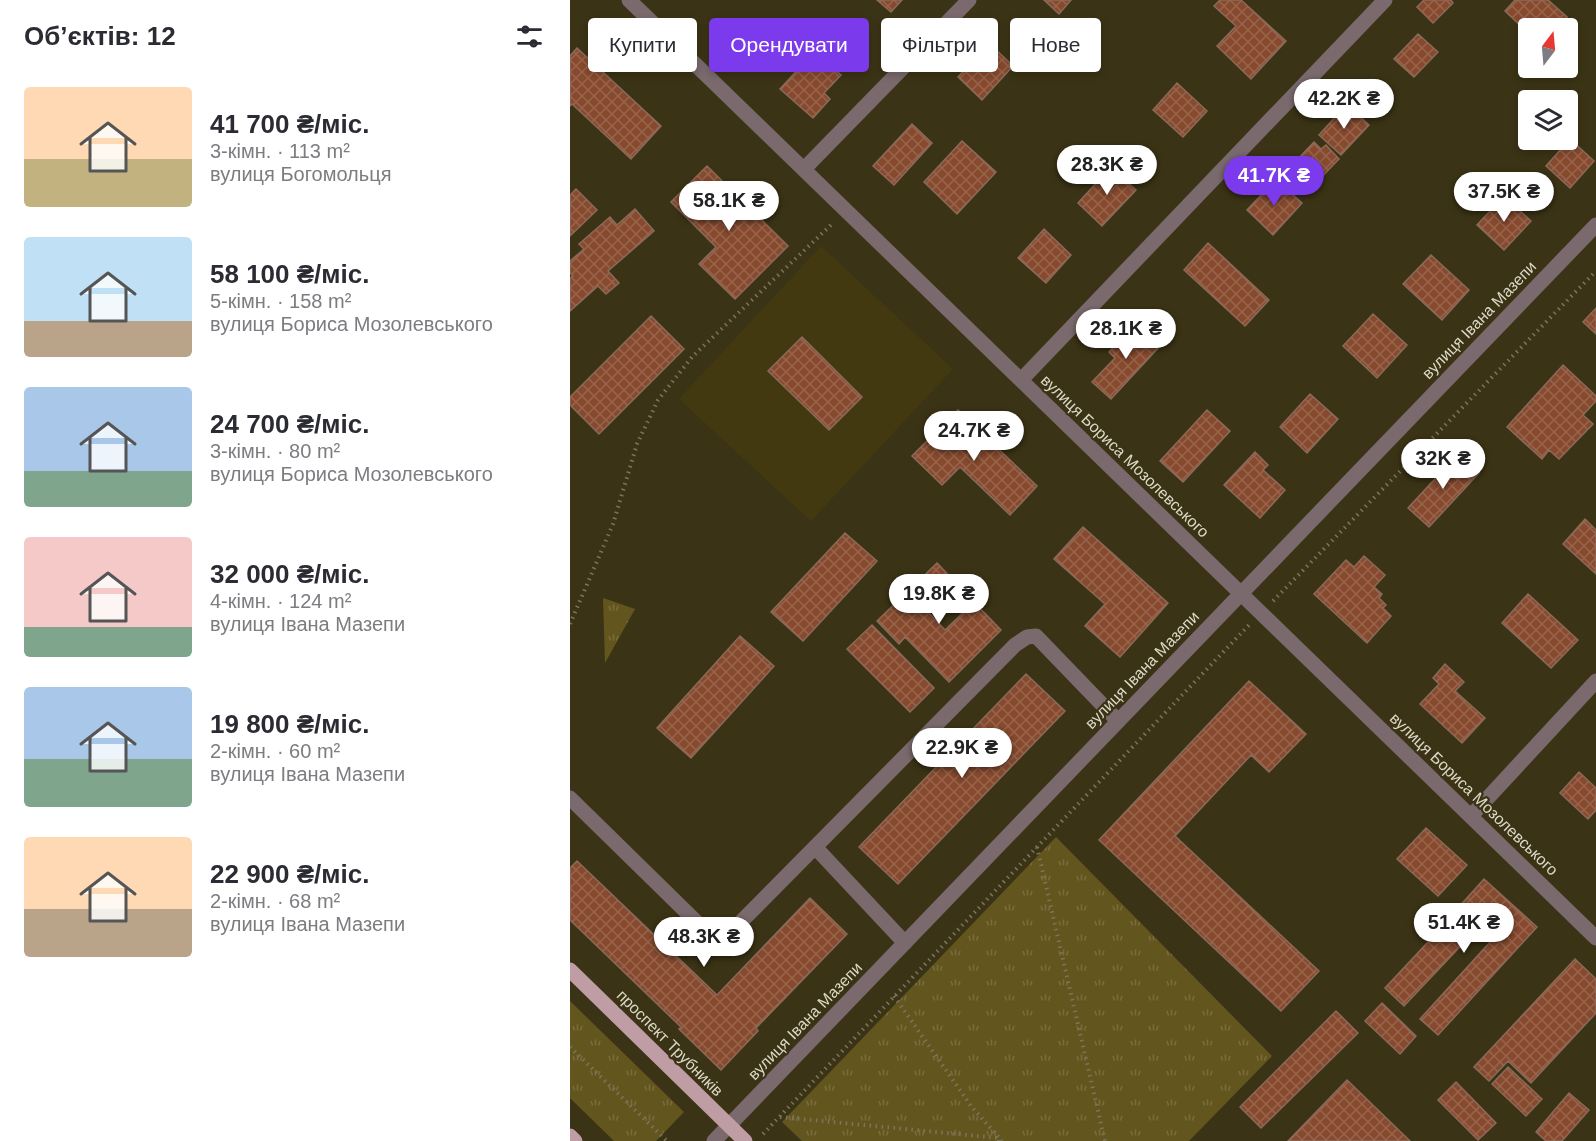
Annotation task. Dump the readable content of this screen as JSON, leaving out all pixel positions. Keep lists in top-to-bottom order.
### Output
{
  "streets": {
    "main road": ["проспект Трубників"],
    "street": ["вулиця Івана Мазепи", "вулиця Бориса Мозолевського"]
  },
  "crossings": [
    ["вулиця Івана Мазепи", "вулиця Бориса Мозолевського"],
    ["вулиця Івана Мазепи", "проспект Трубників"]
  ],
  "north": "top",
  "page": {
    "heading": "Об’єктів: 12",
    "chip": [
      "Купити",
      "Орендувати",
      "Фільтри",
      "Нове"
    ],
    "list": [
      {
        "name": "41 700 ₴/міс.",
        "note": "3-кімн. · 113 m² · вулиця Богомольця"
      },
      {
        "name": "58 100 ₴/міс.",
        "note": "5-кімн. · 158 m² · вулиця Бориса Мозолевського"
      },
      {
        "name": "24 700 ₴/міс.",
        "note": "3-кімн. · 80 m² · вулиця Бориса Мозолевського"
      },
      {
        "name": "32 000 ₴/міс.",
        "note": "4-кімн. · 124 m² · вулиця Івана Мазепи"
      },
      {
        "name": "19 800 ₴/міс.",
        "note": "2-кімн. · 60 m² · вулиця Івана Мазепи"
      },
      {
        "name": "22 900 ₴/міс.",
        "note": "2-кімн. · 68 m² · вулиця Івана Мазепи"
      }
    ],
    "price": [
      "42.2K ₴",
      "28.3K ₴",
      "41.7K ₴",
      "37.5K ₴",
      "58.1K ₴",
      "28.1K ₴",
      "24.7K ₴",
      "32K ₴",
      "19.8K ₴",
      "22.9K ₴",
      "51.4K ₴",
      "48.3K ₴"
    ]
  }
}
